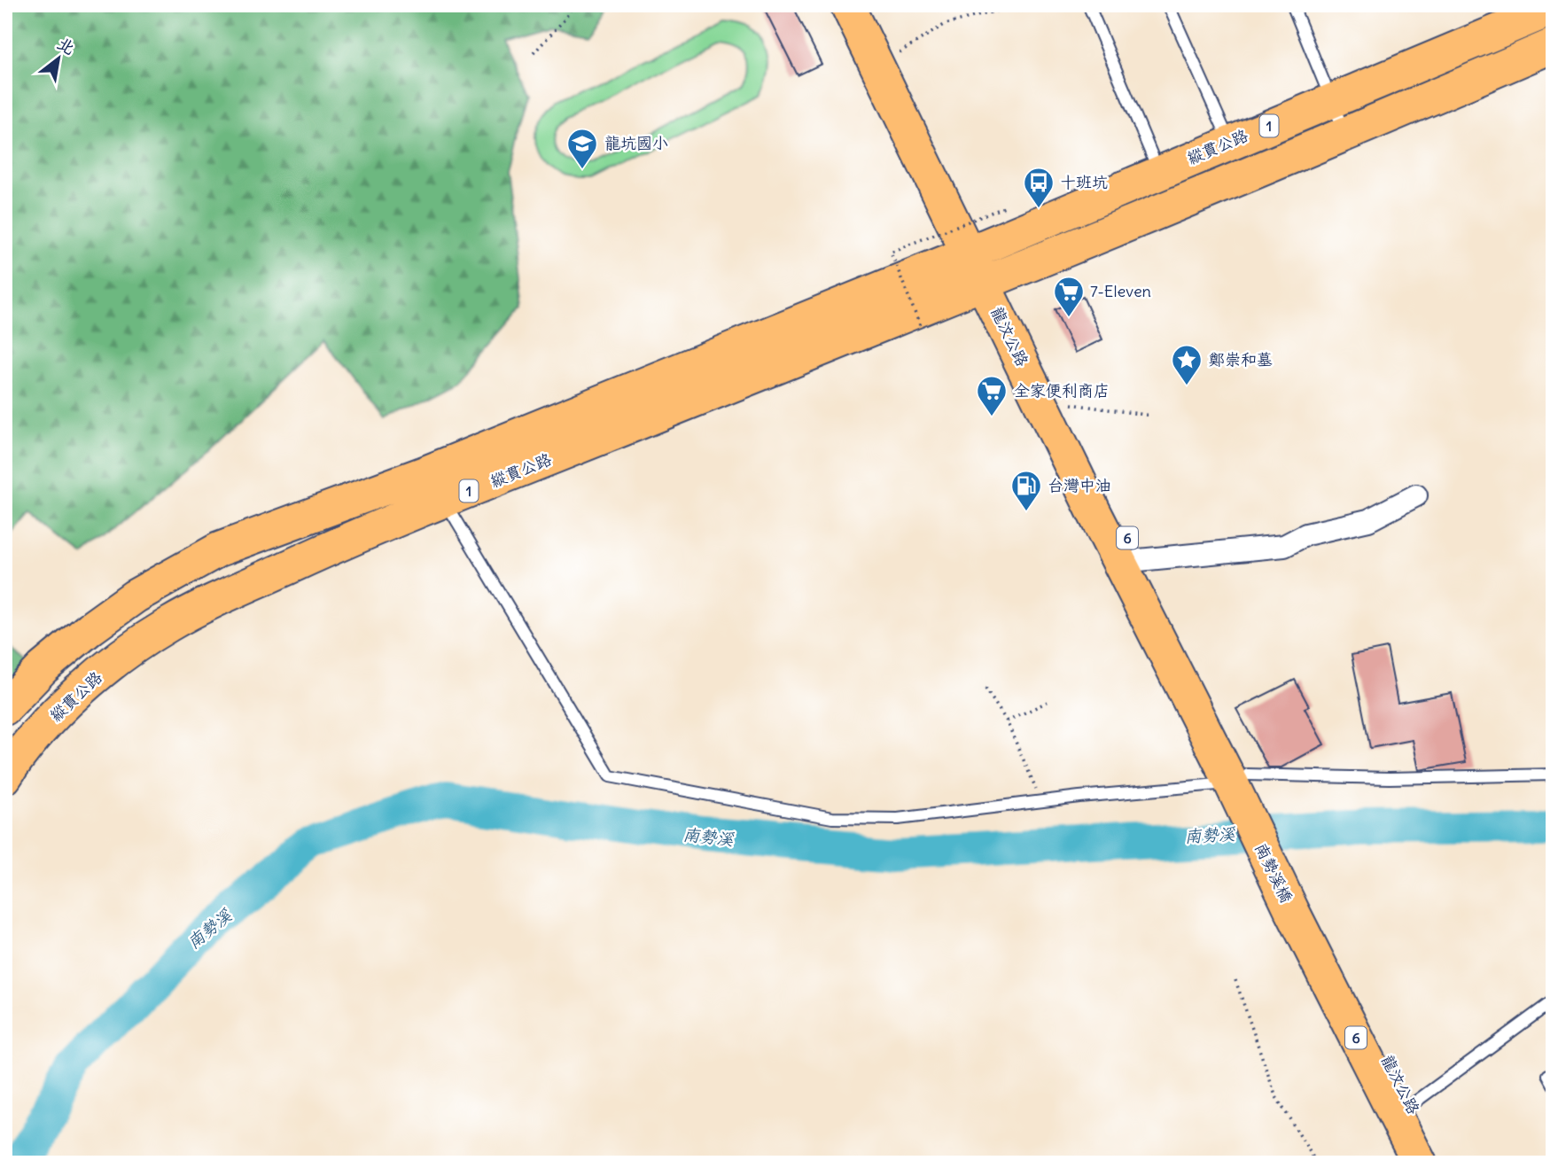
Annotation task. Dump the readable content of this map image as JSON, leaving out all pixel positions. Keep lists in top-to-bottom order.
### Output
{
  "streets": {
    "main road": [
      "1",
      "縱貫公路",
      "龍汶公路",
      "6",
      "南勢溪橋"
    ]
  },
  "crossings": [
    ["縱貫公路", "龍汶公路"],
    ["龍汶公路", "南勢溪橋"]
  ],
  "water": ["南勢溪"],
  "places": {
    "school or university": ["龍坑國小"],
    "bus stop": ["十班坑"],
    "supermarket": ["7-Eleven", "全家便利商店"],
    "place": ["鄭崇和墓"],
    "fuel station": ["台灣中油"]
  },
  "north": "top right"
}
